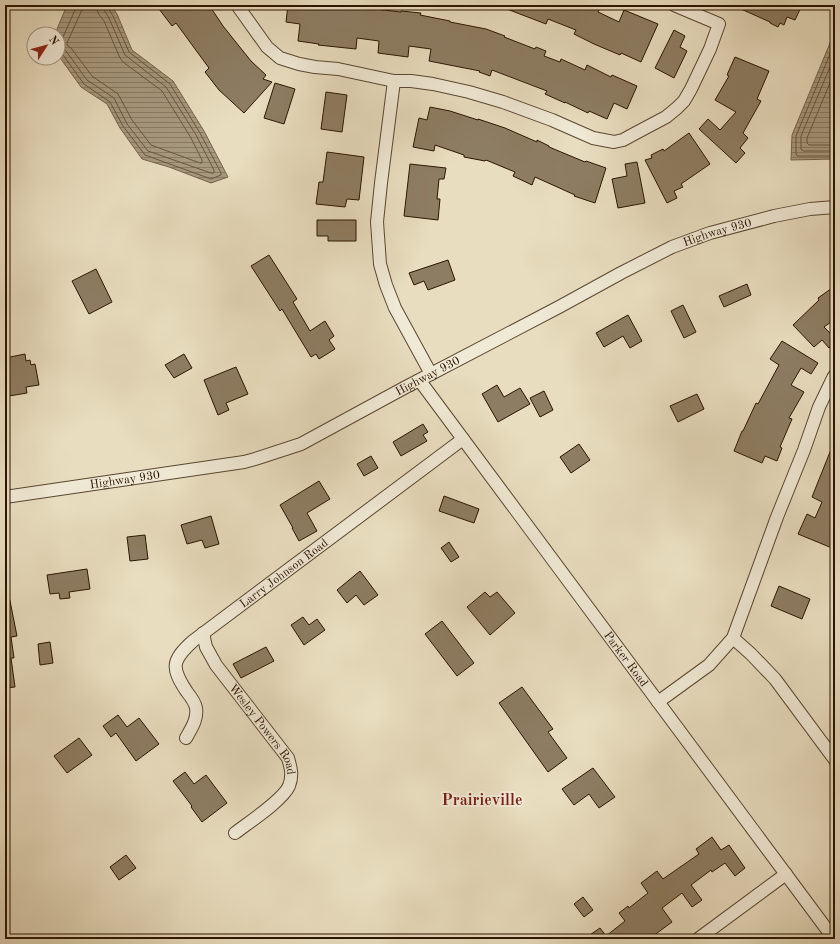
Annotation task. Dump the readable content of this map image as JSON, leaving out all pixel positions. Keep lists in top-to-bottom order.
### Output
{
  "streets": {
    "street": [
      "Highway 930",
      "Larry Johnson Road",
      "Parker Road",
      "Wesley Powers Road"
    ]
  },
  "crossings": [
    ["Highway 930", "Parker Road"],
    ["Larry Johnson Road", "Parker Road"],
    ["Larry Johnson Road", "Wesley Powers Road"]
  ],
  "districts": ["Prairieville"],
  "north": "top right"
}
